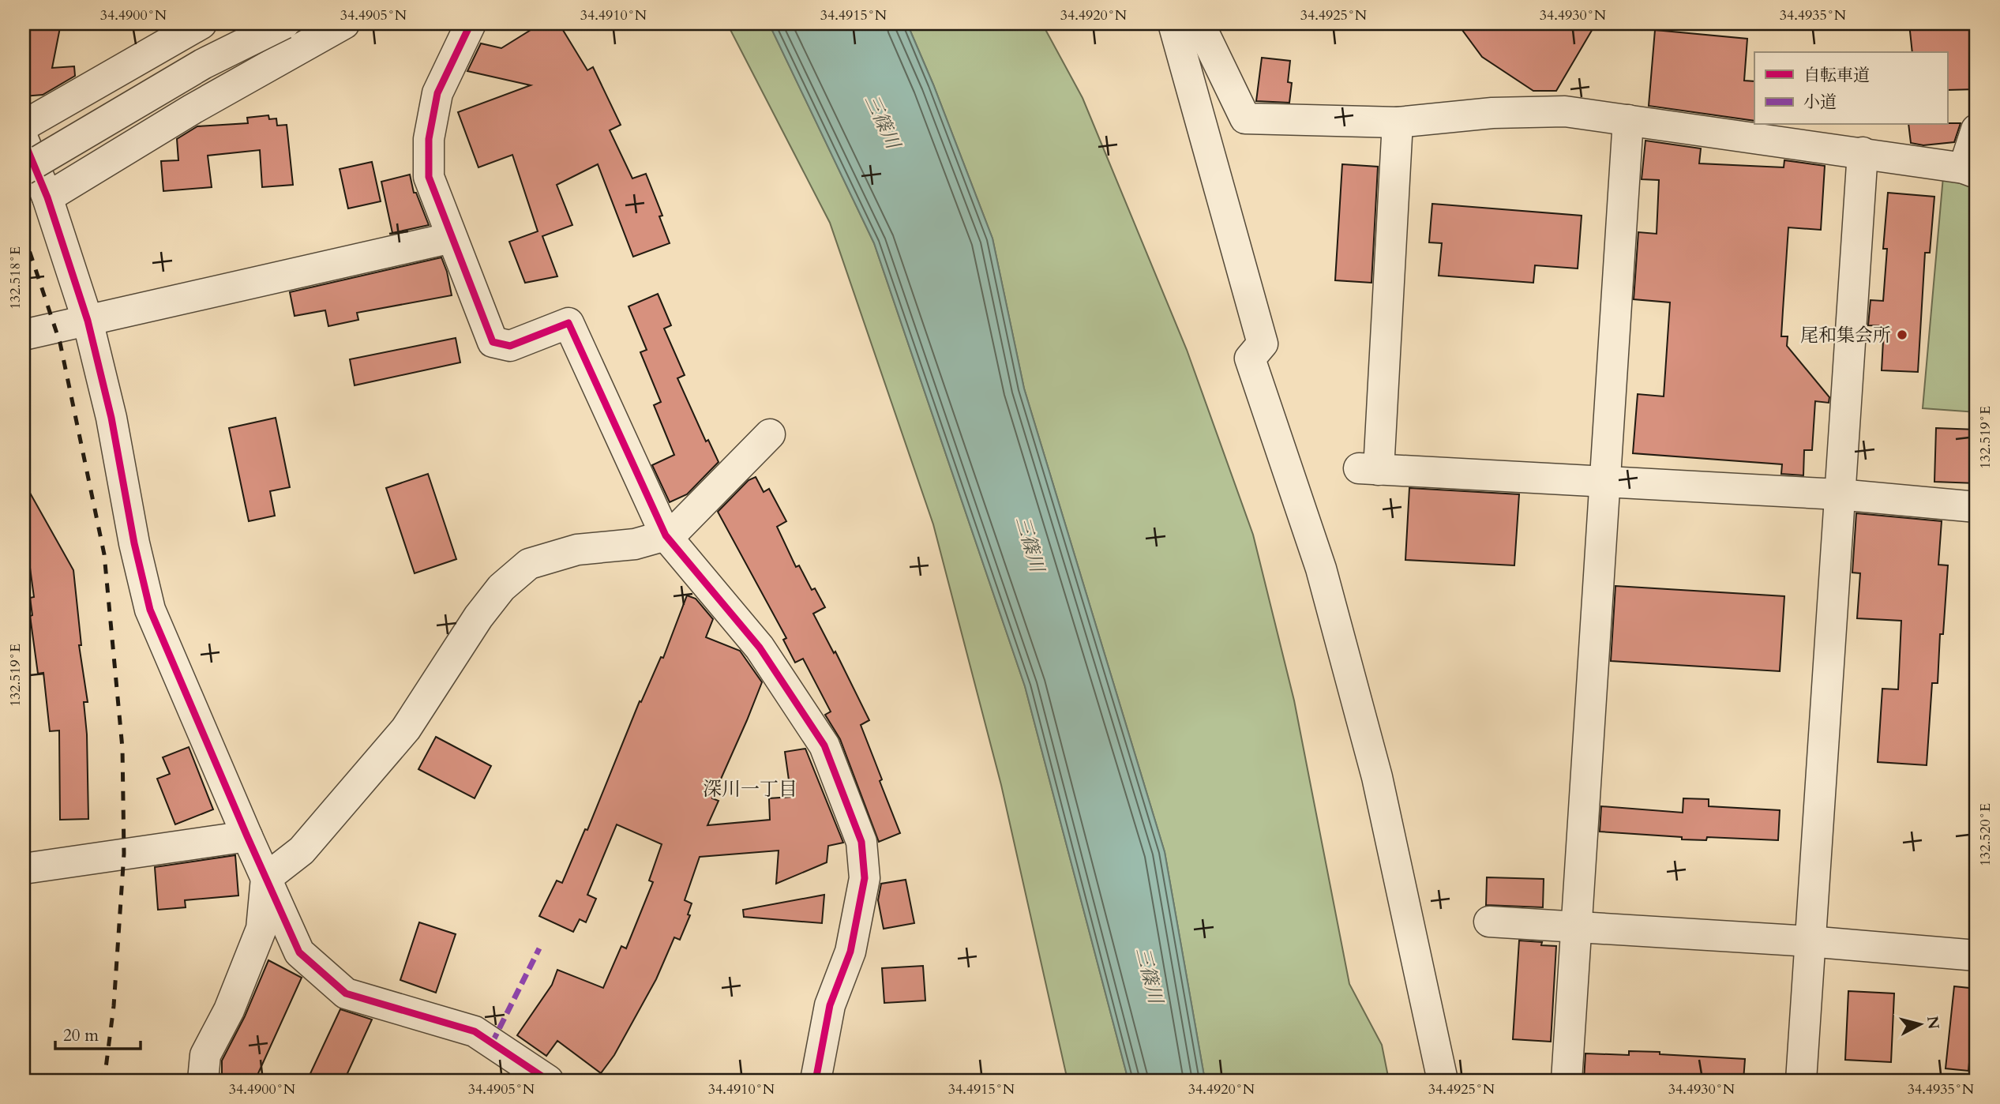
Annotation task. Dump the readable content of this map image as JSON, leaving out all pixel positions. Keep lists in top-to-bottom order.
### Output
{
  "districts": ["深川一丁目"],
  "water": ["三篠川"],
  "places": ["尾和集会所"],
  "legend": ["自転車道", "小道"],
  "scale_bar": "20 m",
  "north": "right",
  "coordinates": [
    "34.4900°N",
    "34.4905°N",
    "34.4910°N",
    "34.4915°N",
    "34.4920°N",
    "34.4925°N",
    "34.4930°N",
    "34.4935°N",
    "132.518°E",
    "132.519°E",
    "132.520°E"
  ]
}
